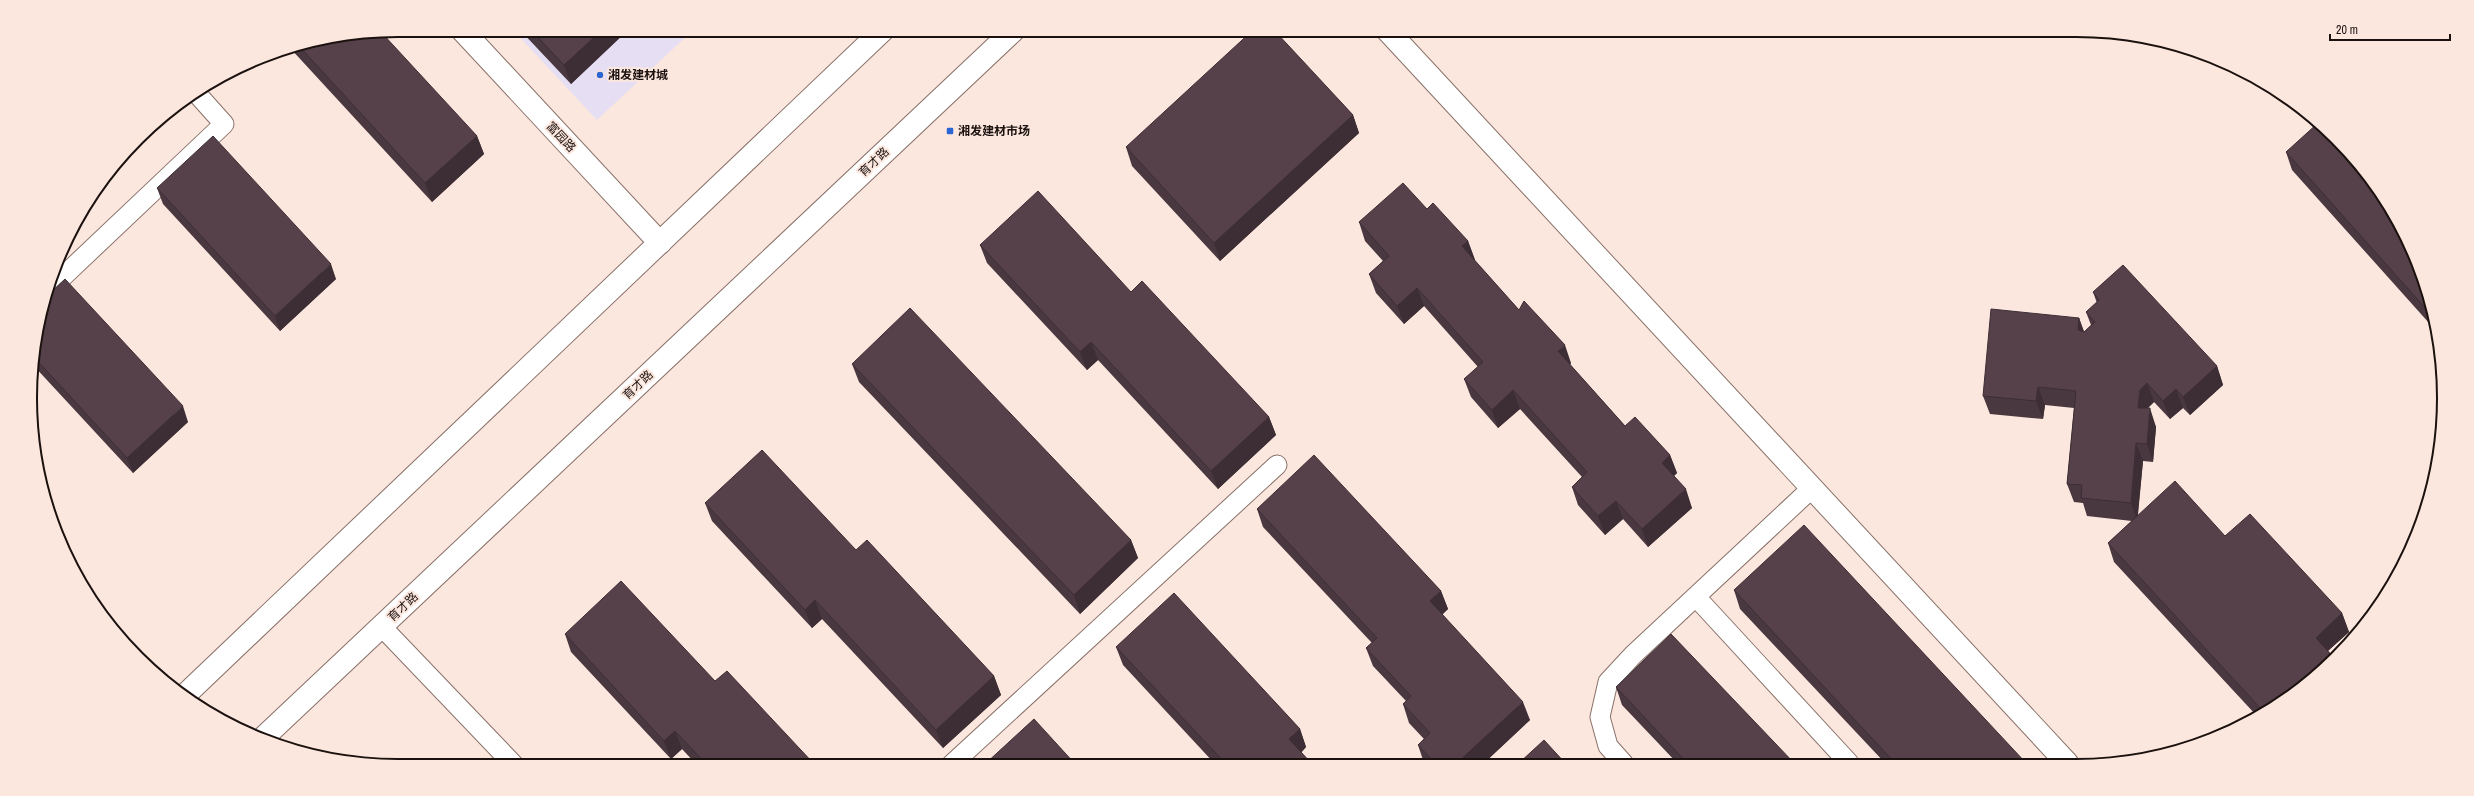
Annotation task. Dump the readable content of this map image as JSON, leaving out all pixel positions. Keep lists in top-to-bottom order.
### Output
{
  "streets": {
    "main road": ["富园路", "育才路"]
  },
  "places": {
    "other": ["湘发建材城"],
    "transit": ["湘发建材市场"]
  },
  "scale_bar": "20 m"
}
